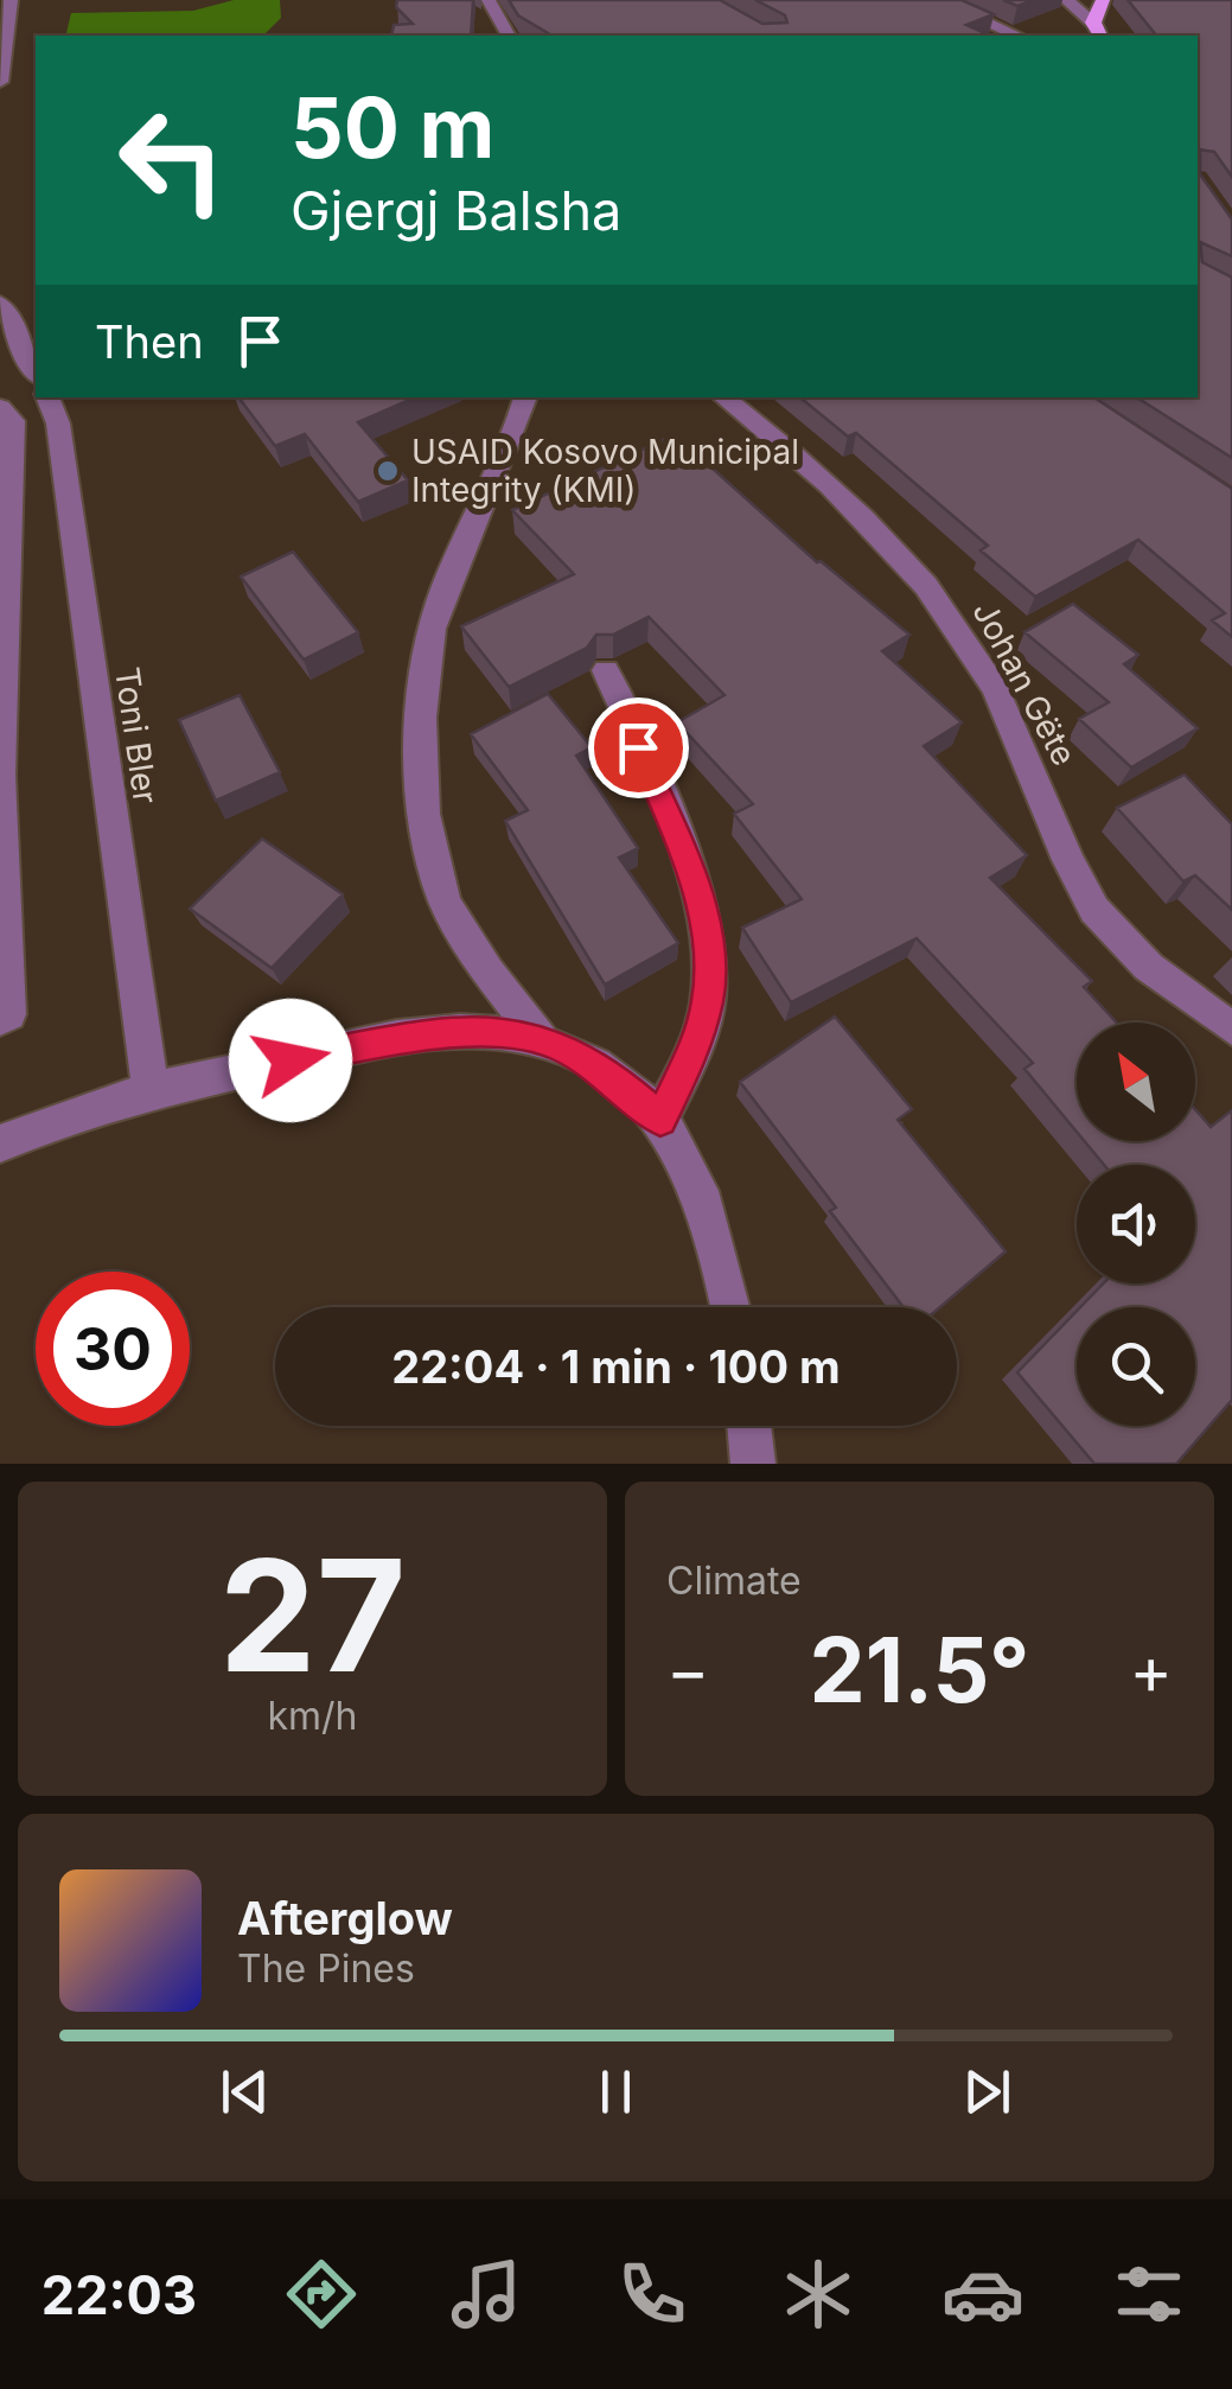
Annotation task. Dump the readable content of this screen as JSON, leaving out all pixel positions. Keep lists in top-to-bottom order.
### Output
{
  "streets": {
    "street": ["Johan Gëte", "Toni Bler"]
  },
  "places": ["USAID Kosovo Municipal Integrity (KMI)"],
  "north": "top left",
  "page": {
    "turn": ["50 m", "Gjergj Balsha"],
    "then": "Then",
    "limit": "30",
    "trip": "22:04 · 1 min · 100 m",
    "tile": [
      ["27", "km/h"],
      "Climate"
    ],
    "heat": ["−", "21.5°", "+"],
    "song": ["Afterglow", "The Pines"],
    "tabs": "22:03"
  }
}
